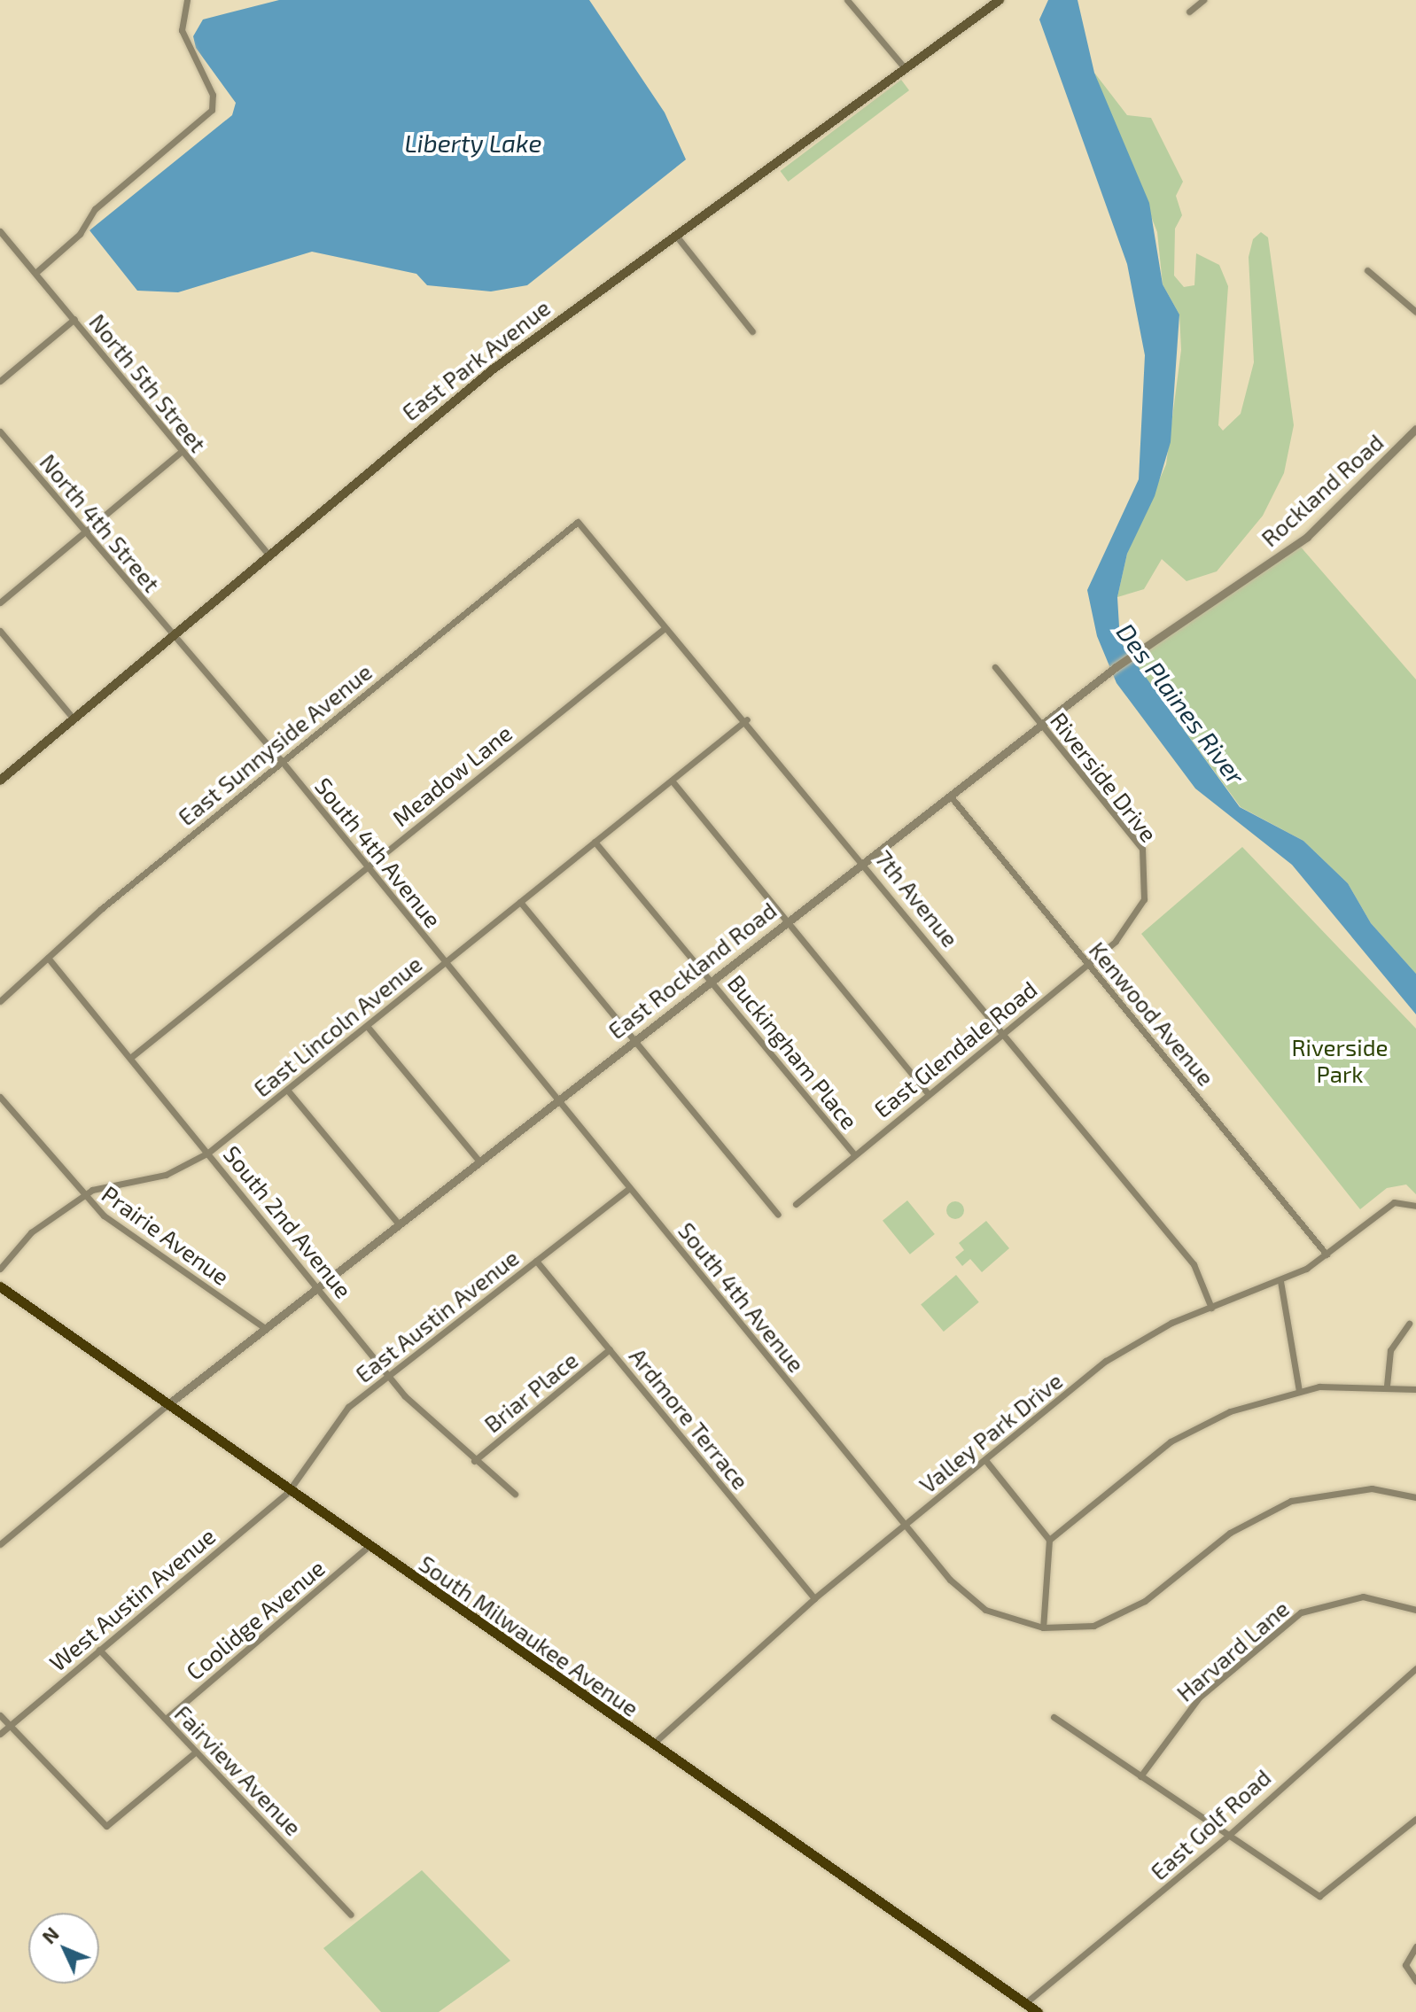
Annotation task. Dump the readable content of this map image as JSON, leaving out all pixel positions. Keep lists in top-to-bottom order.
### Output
{
  "streets": {
    "main road": ["East Park Avenue", "South Milwaukee Avenue"],
    "street": [
      "North 5th Street",
      "Rockland Road",
      "North 4th Street",
      "East Sunnyside Avenue",
      "Meadow Lane",
      "Riverside Drive",
      "South 4th Avenue",
      "7th Avenue",
      "East Rockland Road",
      "Kenwood Avenue",
      "East Lincoln Avenue",
      "East Glendale Road",
      "Buckingham Place",
      "South 2nd Avenue",
      "Prairie Avenue",
      "East Austin Avenue",
      "Briar Place",
      "Ardmore Terrace",
      "Valley Park Drive",
      "West Austin Avenue",
      "Coolidge Avenue",
      "Harvard Lane",
      "Fairview Avenue",
      "East Golf Road"
    ]
  },
  "crossings": [
    ["East Park Avenue", "North 5th Street"],
    ["East Park Avenue", "North 4th Street"],
    ["East Park Avenue", "South 4th Avenue"],
    ["Rockland Road", "East Rockland Road"],
    ["North 4th Street", "South 4th Avenue"],
    ["East Sunnyside Avenue", "South 4th Avenue"],
    ["East Sunnyside Avenue", "7th Avenue"],
    ["East Sunnyside Avenue", "South 2nd Avenue"],
    ["Meadow Lane", "South 4th Avenue"],
    ["Meadow Lane", "7th Avenue"],
    ["Meadow Lane", "South 2nd Avenue"],
    ["Riverside Drive", "East Rockland Road"],
    ["Riverside Drive", "East Glendale Road"],
    ["South 4th Avenue", "East Rockland Road"],
    ["South 4th Avenue", "East Lincoln Avenue"],
    ["South 4th Avenue", "East Austin Avenue"],
    ["South 4th Avenue", "Valley Park Drive"],
    ["7th Avenue", "East Rockland Road"],
    ["7th Avenue", "East Lincoln Avenue"],
    ["7th Avenue", "East Glendale Road"],
    ["7th Avenue", "Valley Park Drive"],
    ["East Rockland Road", "Kenwood Avenue"],
    ["East Rockland Road", "Buckingham Place"],
    ["East Rockland Road", "South 2nd Avenue"],
    ["East Rockland Road", "Prairie Avenue"],
    ["East Rockland Road", "South Milwaukee Avenue"],
    ["Kenwood Avenue", "East Glendale Road"],
    ["Kenwood Avenue", "Valley Park Drive"],
    ["East Lincoln Avenue", "Buckingham Place"],
    ["East Lincoln Avenue", "South 2nd Avenue"],
    ["East Lincoln Avenue", "Prairie Avenue"],
    ["East Glendale Road", "Buckingham Place"],
    ["South 2nd Avenue", "East Austin Avenue"],
    ["South 2nd Avenue", "Briar Place"],
    ["East Austin Avenue", "Ardmore Terrace"],
    ["East Austin Avenue", "West Austin Avenue"],
    ["East Austin Avenue", "South Milwaukee Avenue"],
    ["Briar Place", "Ardmore Terrace"],
    ["Ardmore Terrace", "Valley Park Drive"],
    ["Valley Park Drive", "South Milwaukee Avenue"],
    ["West Austin Avenue", "South Milwaukee Avenue"],
    ["West Austin Avenue", "Fairview Avenue"],
    ["Coolidge Avenue", "South Milwaukee Avenue"],
    ["Coolidge Avenue", "Fairview Avenue"],
    ["South Milwaukee Avenue", "East Golf Road"]
  ],
  "water": ["Liberty Lake", "Des Plaines River"],
  "parks": ["Riverside Park"],
  "north": "top left"
}
